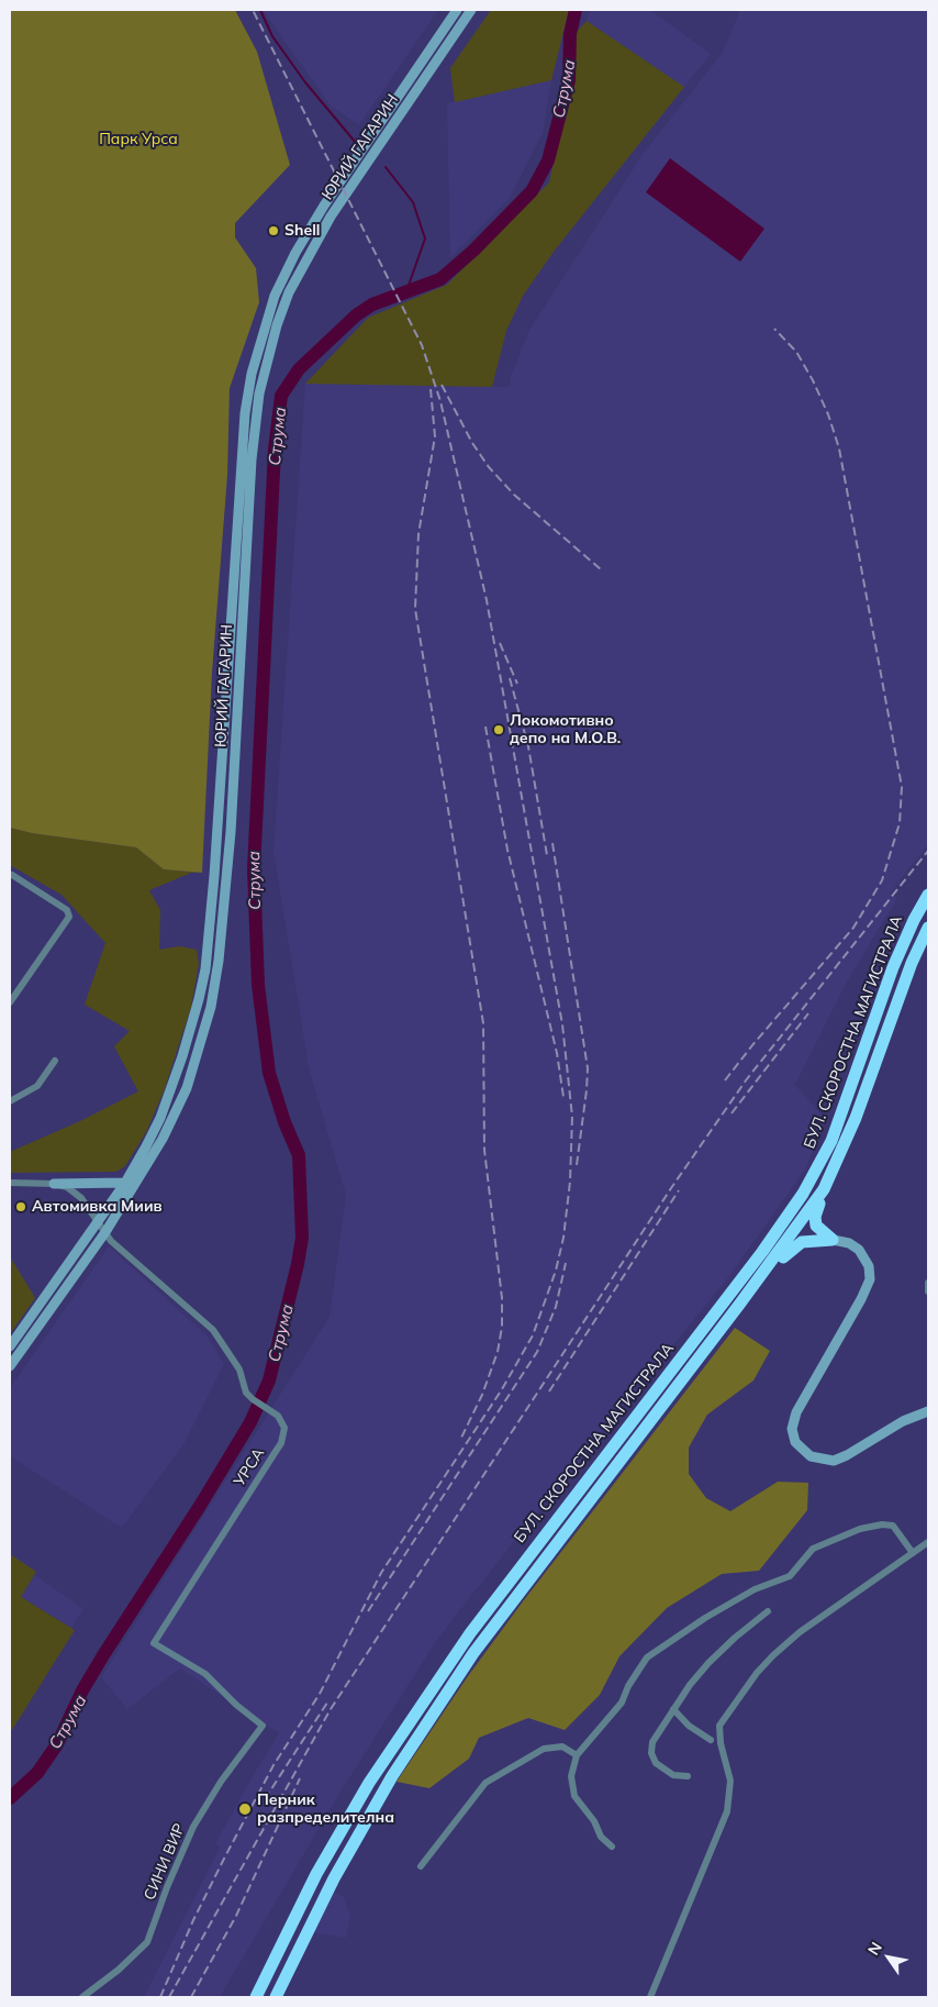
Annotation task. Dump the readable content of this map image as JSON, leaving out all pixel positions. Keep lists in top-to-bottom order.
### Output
{
  "streets": {
    "highway": ["БУЛ. СКОРОСТНА МАГИСТРАЛА"],
    "street": ["ЮРИЙ ГАГАРИН", "УРСА", "СИНИ ВИР"]
  },
  "crossings": [
    ["ЮРИЙ ГАГАРИН", "УРСА"],
    ["УРСА", "СИНИ ВИР"]
  ],
  "water": ["Струма"],
  "parks": ["Парк Урса"],
  "places": [
    "Shell",
    "Локомотивно депо на М.О.В.",
    "Автомивка Миив",
    "Перник разпределителна"
  ],
  "north": "top left"
}
